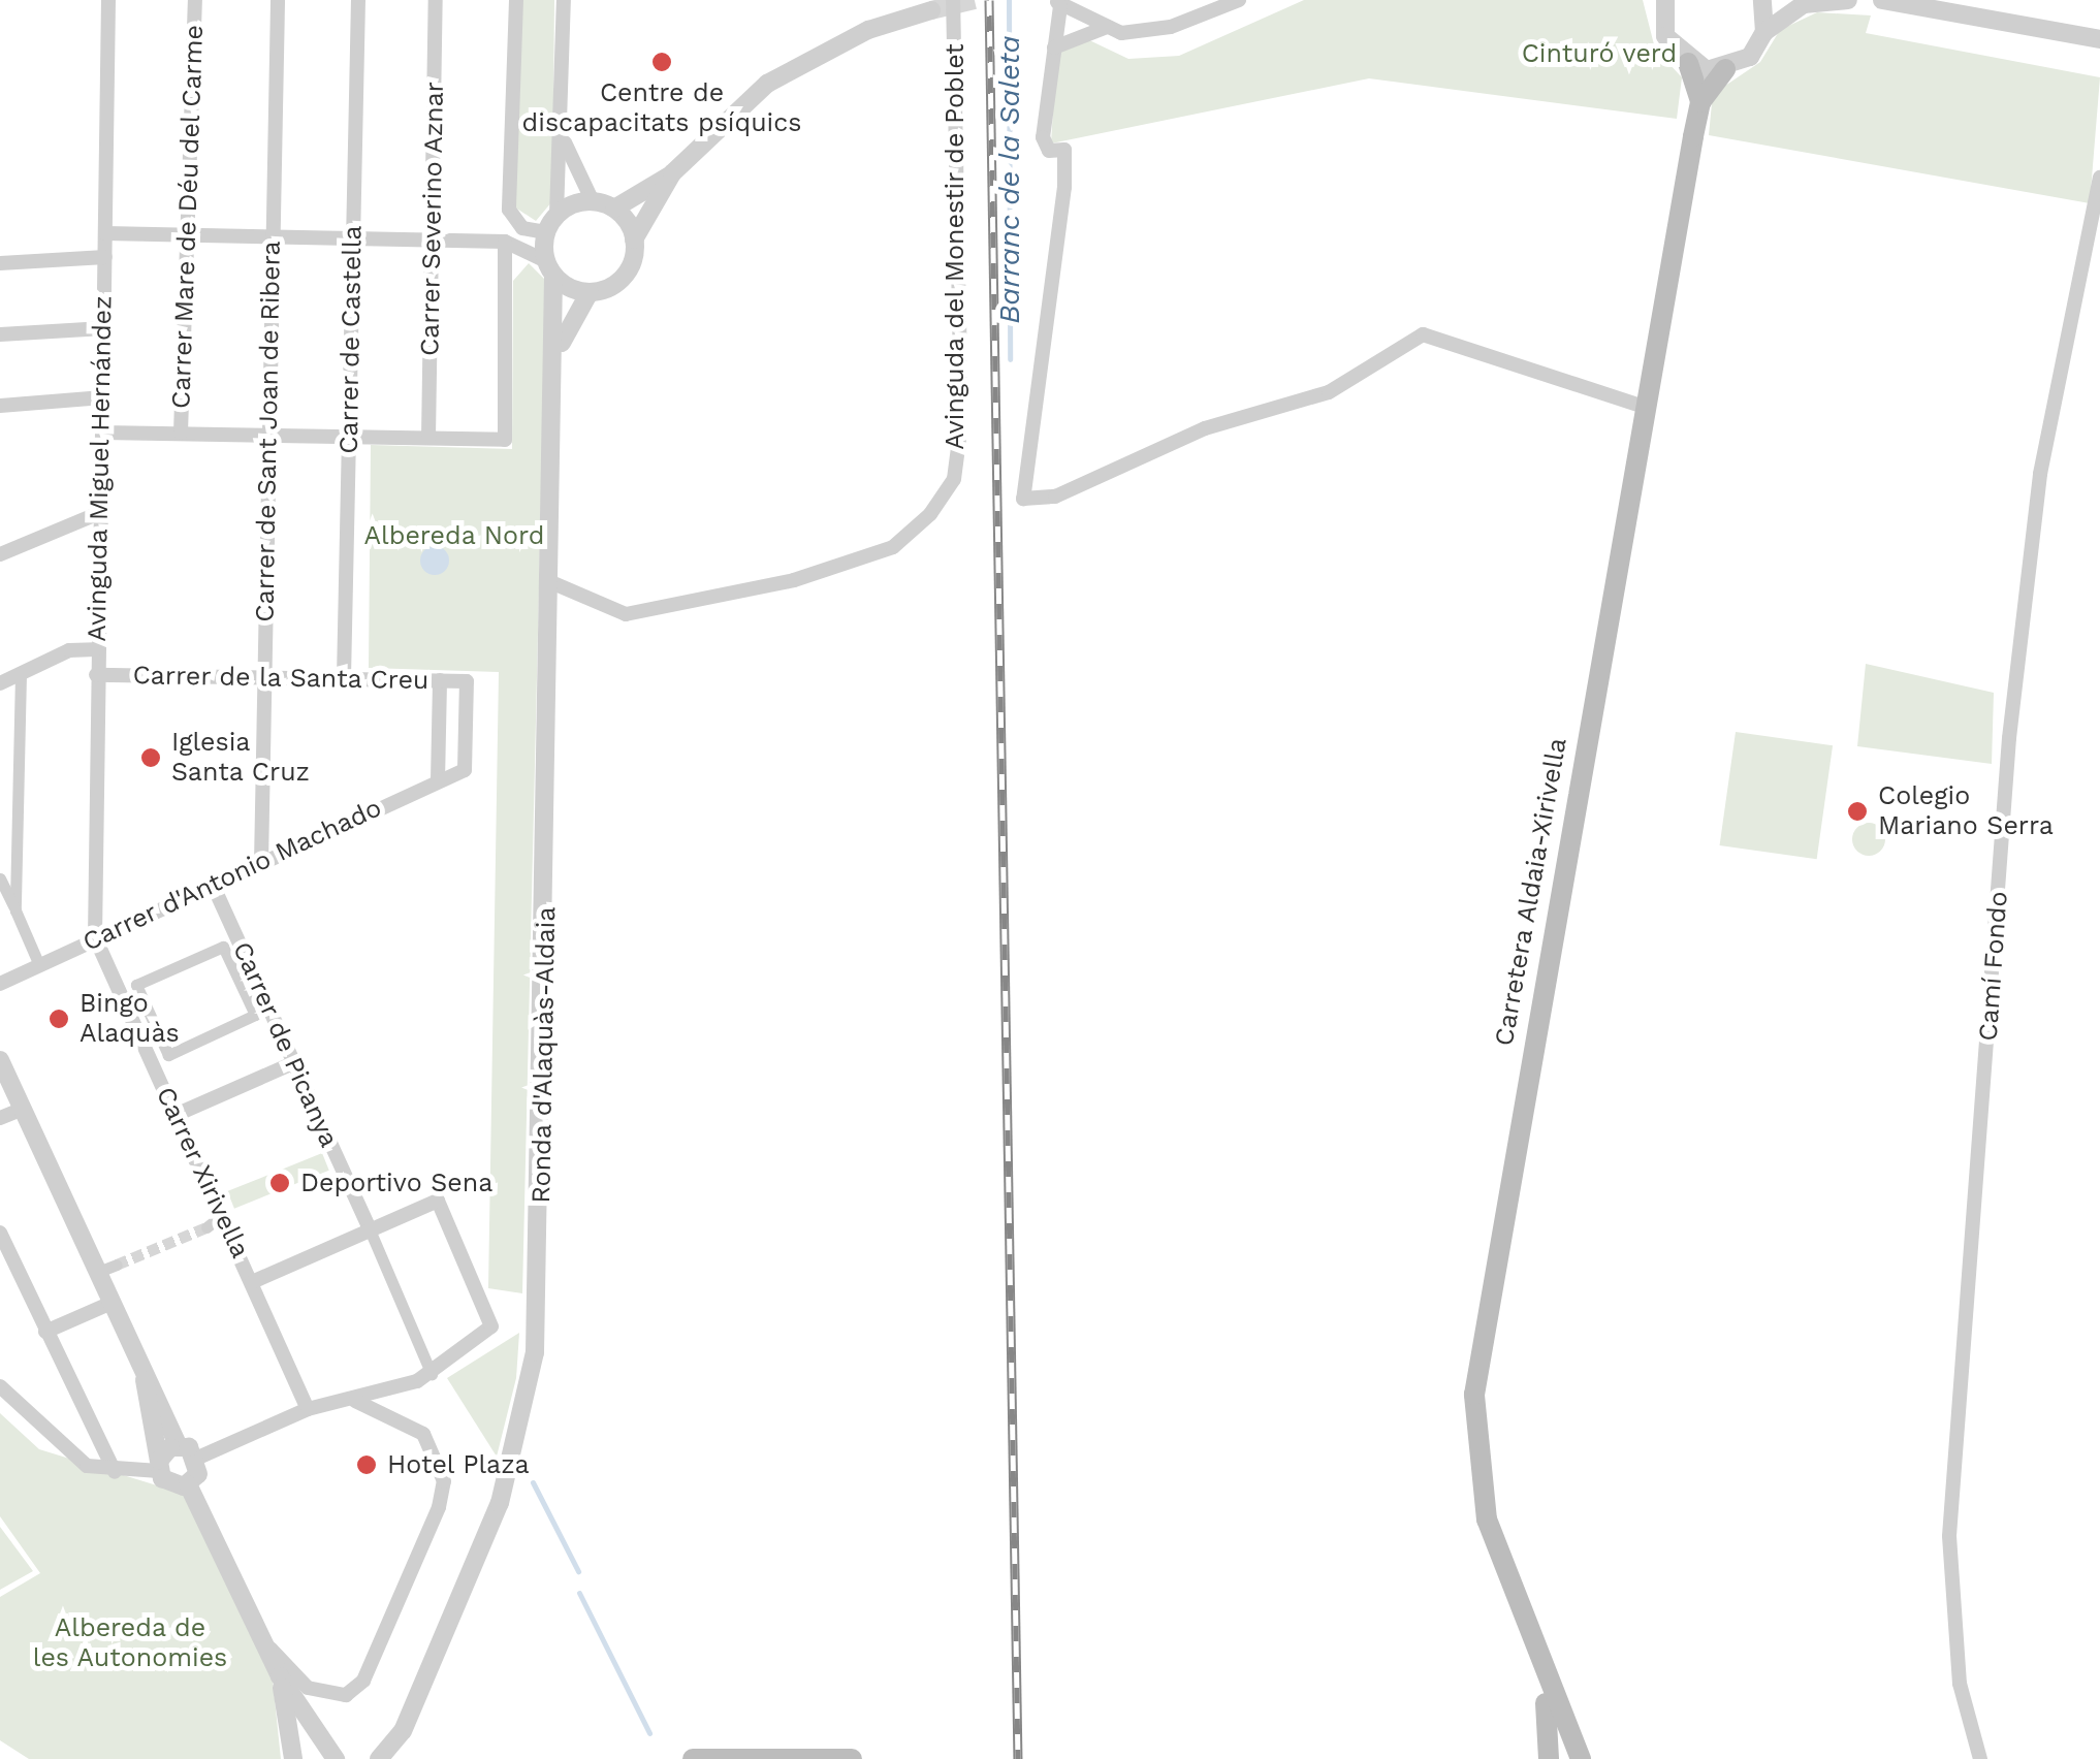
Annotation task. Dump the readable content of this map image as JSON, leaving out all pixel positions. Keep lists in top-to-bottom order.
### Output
{
  "streets": {
    "main road": ["Carretera Aldaia-Xirivella"],
    "street": [
      "Carrer Mare de Déu del Carme",
      "Carrer Severino Aznar",
      "Avinguda del Monestir de Poblet",
      "Carrer de Castella",
      "Carrer de Sant Joan de Ribera",
      "Avinguda Miguel Hernández",
      "Carrer de la Santa Creu",
      "Carrer d'Antonio Machado",
      "Camí Fondo",
      "Carrer de Picanya",
      "Ronda d'Alaquàs-Aldaia",
      "Carrer Xirivella"
    ]
  },
  "crossings": [
    ["Avinguda del Monestir de Poblet", "Ronda d'Alaquàs-Aldaia"],
    ["Carrer de Castella", "Carrer de la Santa Creu"],
    ["Carrer de Sant Joan de Ribera", "Carrer de la Santa Creu"],
    ["Carrer de Sant Joan de Ribera", "Carrer d'Antonio Machado"],
    ["Avinguda Miguel Hernández", "Carrer de la Santa Creu"],
    ["Avinguda Miguel Hernández", "Carrer d'Antonio Machado"],
    ["Avinguda Miguel Hernández", "Carrer Xirivella"],
    ["Carrer de la Santa Creu", "Carrer d'Antonio Machado"],
    ["Carrer d'Antonio Machado", "Carrer de Picanya"],
    ["Carrer d'Antonio Machado", "Carrer Xirivella"]
  ],
  "water": ["Barranc de la Saleta"],
  "parks": ["Cinturó verd", "Albereda Nord", "Albereda de les Autonomies"],
  "places": [
    "Centre de discapacitats psíquics",
    "Iglesia Santa Cruz",
    "Colegio Mariano Serra",
    "Bingo Alaquàs",
    "Deportivo Sena",
    "Hotel Plaza"
  ]
}
